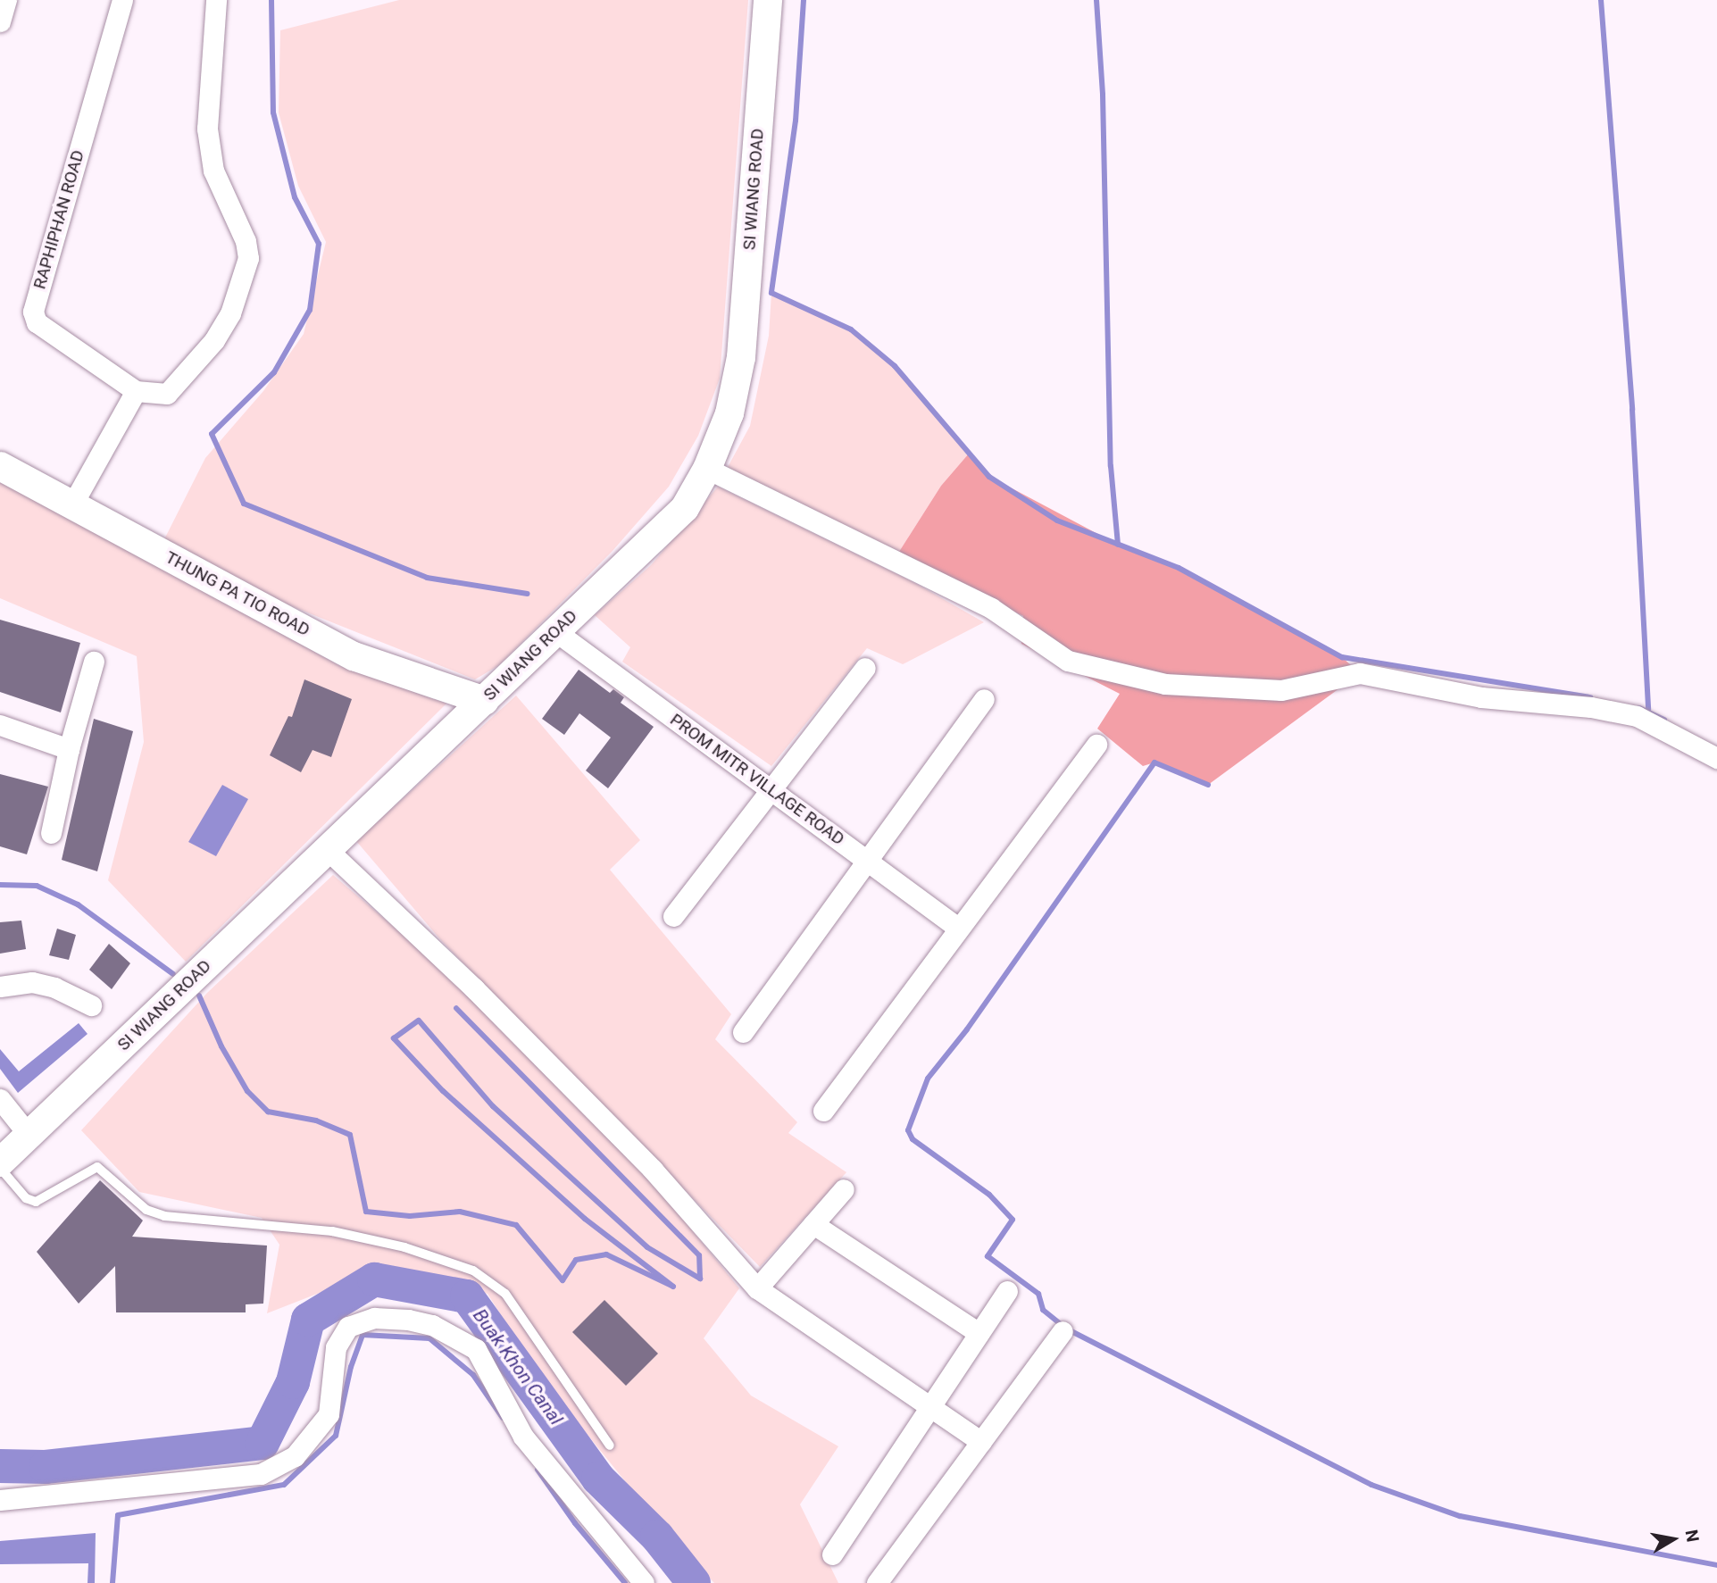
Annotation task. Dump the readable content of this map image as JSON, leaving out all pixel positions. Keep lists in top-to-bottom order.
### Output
{
  "streets": {
    "main road": ["SI WIANG ROAD", "THUNG PA TIO ROAD"],
    "street": ["RAPHIPHAN ROAD", "PROM MITR VILLAGE ROAD"]
  },
  "crossings": [
    ["SI WIANG ROAD", "THUNG PA TIO ROAD"],
    ["SI WIANG ROAD", "PROM MITR VILLAGE ROAD"]
  ],
  "water": ["Buak Khon Canal"],
  "north": "right"
}
